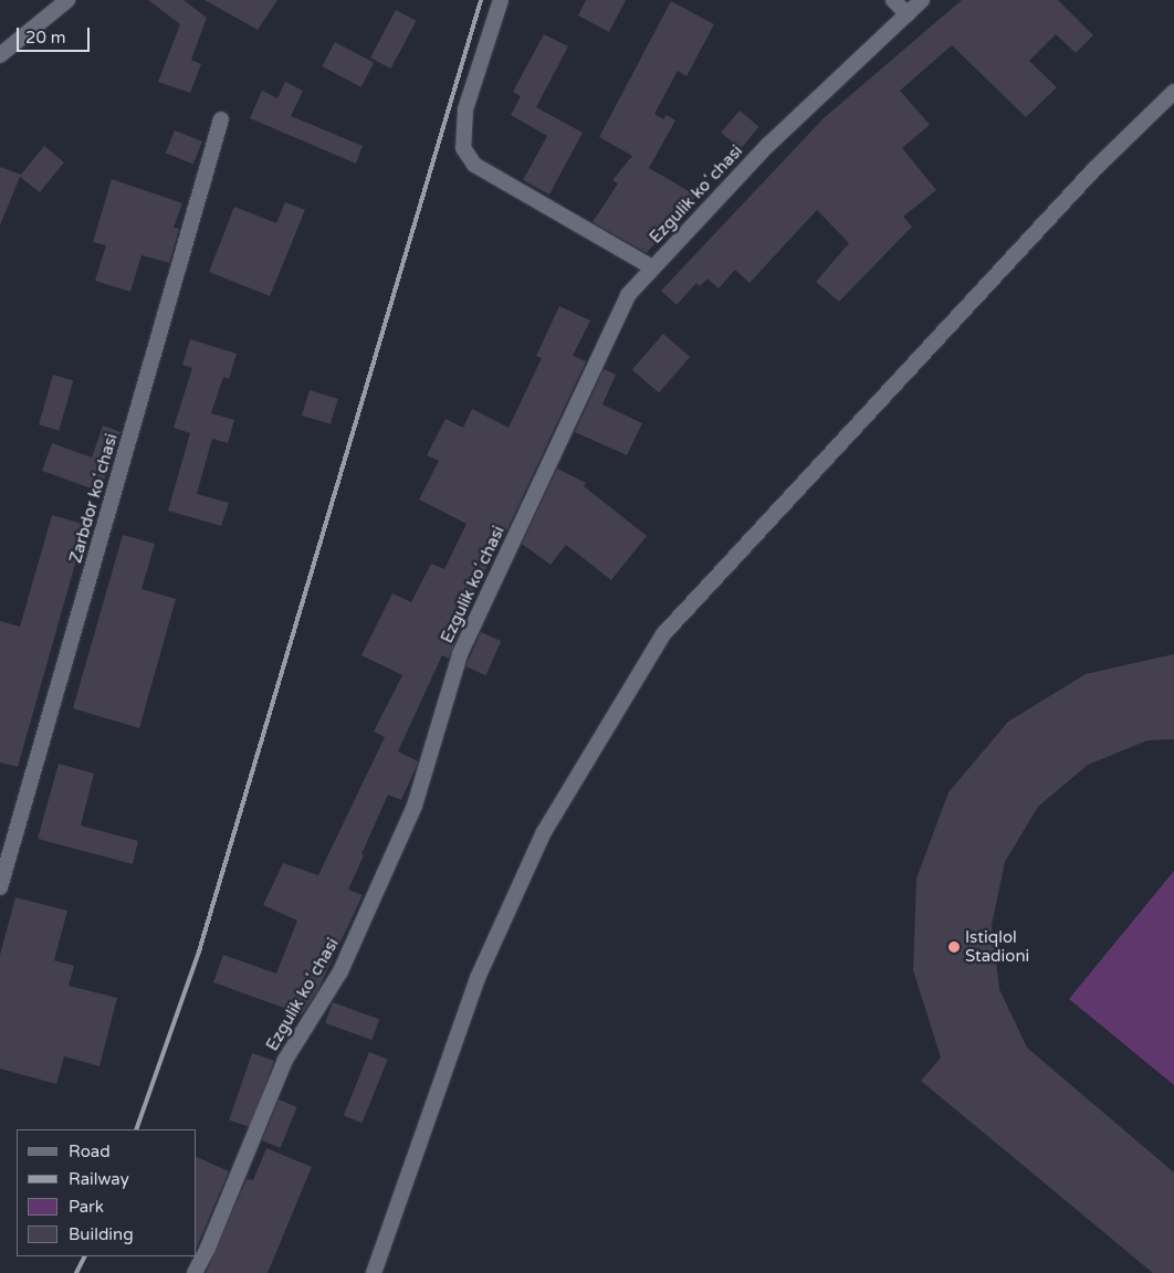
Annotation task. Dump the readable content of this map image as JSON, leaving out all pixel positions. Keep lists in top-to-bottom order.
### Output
{
  "streets": {
    "street": ["Ezgulik koʻchasi", "Zarbdor koʻchasi"]
  },
  "places": ["Istiqlol Stadioni"],
  "legend": [
    "Road",
    "Railway",
    "Park",
    "Building"
  ],
  "scale_bar": "20 m"
}
